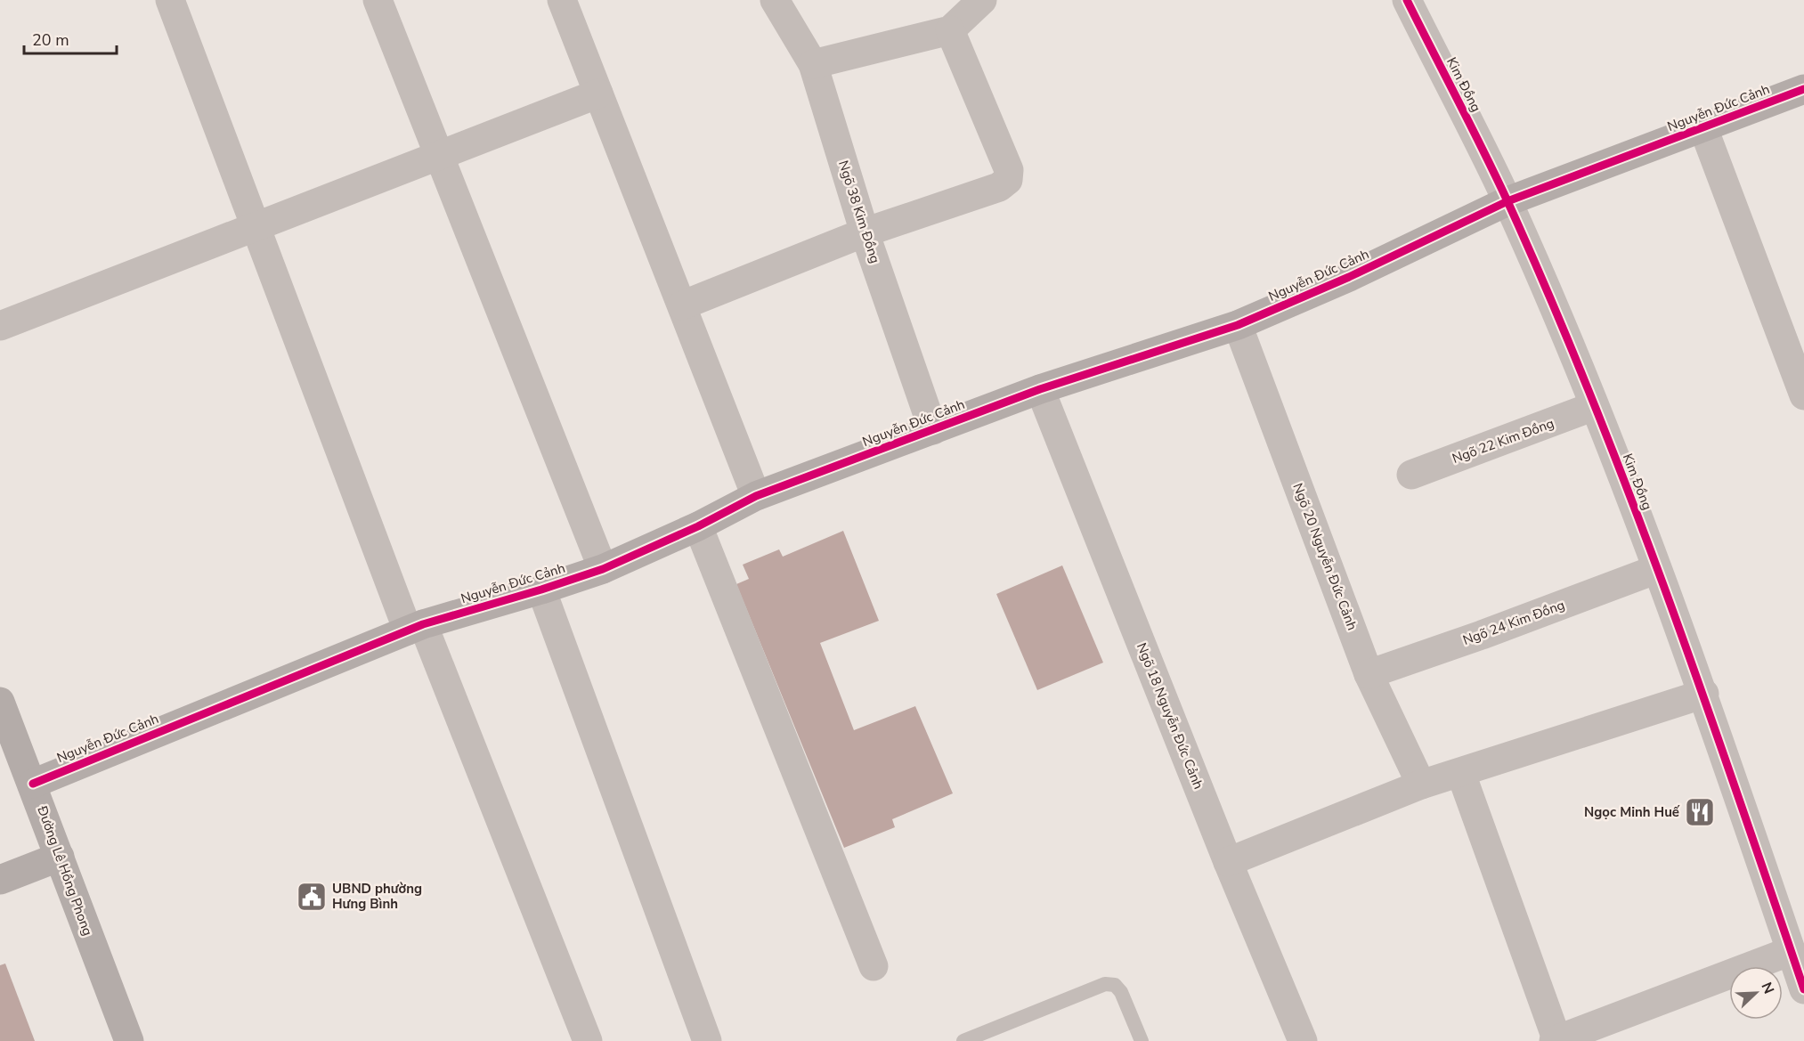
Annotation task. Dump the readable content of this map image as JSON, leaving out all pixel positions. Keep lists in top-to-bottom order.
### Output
{
  "streets": {
    "street": [
      "Kim Đồng",
      "Nguyễn Đức Cảnh",
      "Ngõ 38 Kim Đồng",
      "Ngõ 22 Kim Đồng",
      "Ngõ 20 Nguyễn Đức Cảnh",
      "Ngõ 24 Kim Đồng",
      "Ngõ 18 Nguyễn Đức Cảnh",
      "Đường Lê Hồng Phong"
    ]
  },
  "crossings": [
    ["Kim Đồng", "Nguyễn Đức Cảnh"],
    ["Kim Đồng", "Ngõ 22 Kim Đồng"],
    ["Kim Đồng", "Ngõ 24 Kim Đồng"],
    ["Nguyễn Đức Cảnh", "Ngõ 38 Kim Đồng"],
    ["Nguyễn Đức Cảnh", "Ngõ 20 Nguyễn Đức Cảnh"],
    ["Nguyễn Đức Cảnh", "Ngõ 18 Nguyễn Đức Cảnh"],
    ["Nguyễn Đức Cảnh", "Đường Lê Hồng Phong"],
    ["Ngõ 20 Nguyễn Đức Cảnh", "Ngõ 24 Kim Đồng"]
  ],
  "places": {
    "restaurant": ["Ngọc Minh Huế"],
    "public building": ["UBND phường Hưng Bình"]
  },
  "scale_bar": "20 m",
  "north": "top right"
}
